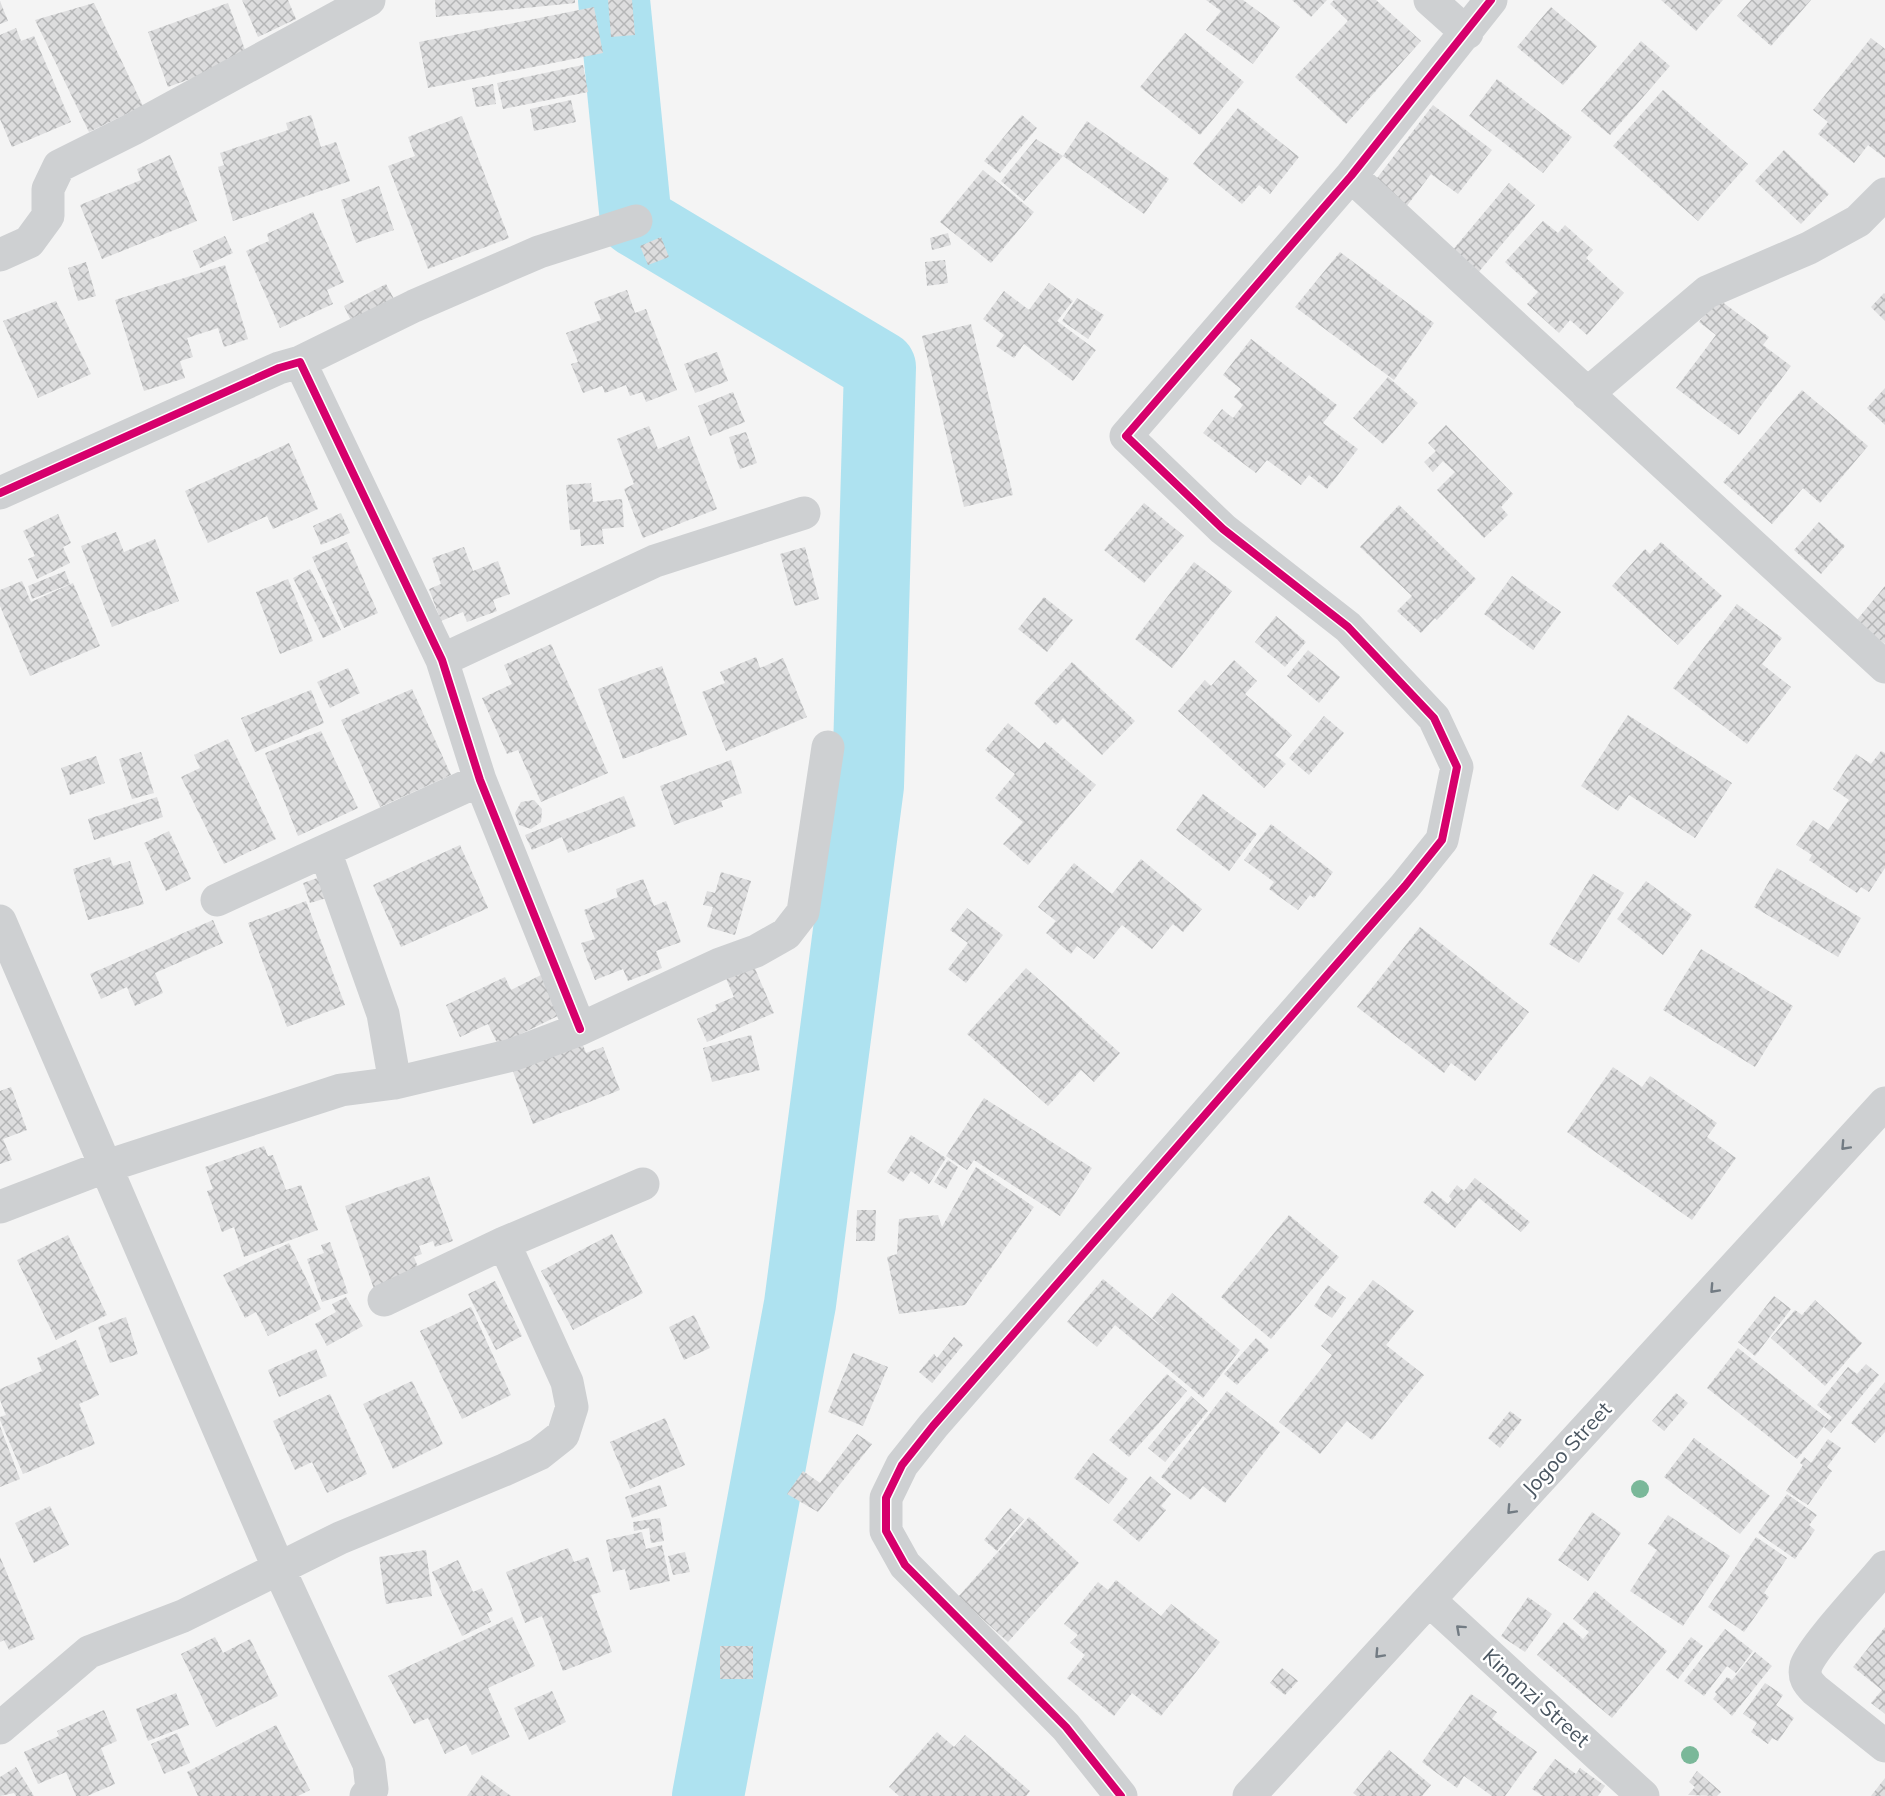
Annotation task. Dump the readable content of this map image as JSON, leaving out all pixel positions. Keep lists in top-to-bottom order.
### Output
{
  "streets": {
    "street": ["Jogoo Street", "Kinanzi Street"]
  },
  "crossings": [
    ["Jogoo Street", "Kinanzi Street"]
  ],
  "one_way": ["Jogoo Street", "Kinanzi Street"]
}
